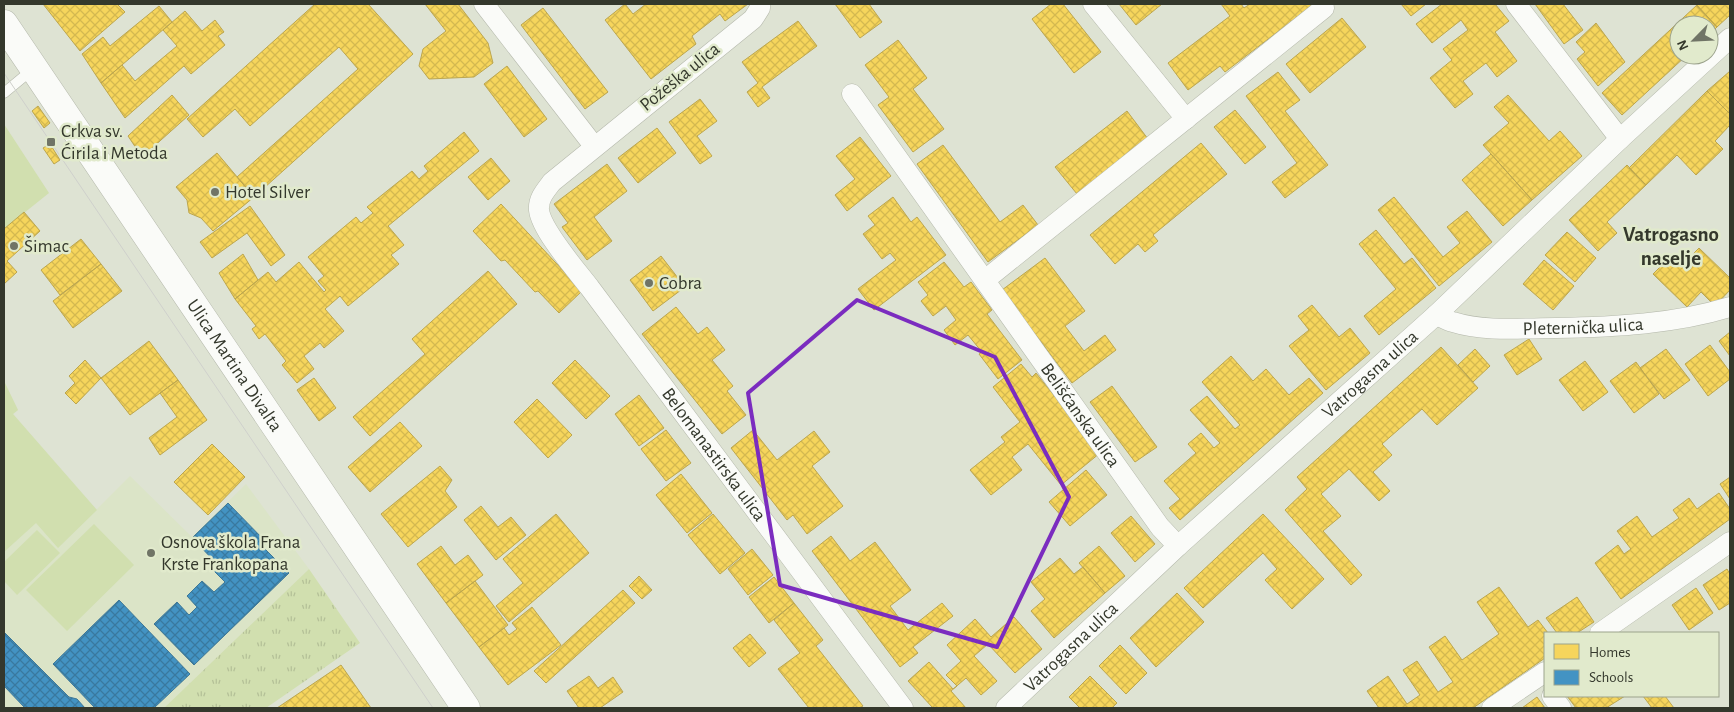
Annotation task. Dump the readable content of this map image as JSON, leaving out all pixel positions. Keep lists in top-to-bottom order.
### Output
{
  "streets": {
    "street": [
      "Požeška ulica",
      "Pleternička ulica",
      "Ulica Martina Divalta",
      "Vatrogasna ulica",
      "Belišćanska ulica",
      "Belomanastirska ulica"
    ]
  },
  "crossings": [
    ["Požeška ulica", "Belomanastirska ulica"],
    ["Pleternička ulica", "Vatrogasna ulica"],
    ["Vatrogasna ulica", "Belišćanska ulica"]
  ],
  "districts": ["Vatrogasno naselje"],
  "places": {
    "transit": ["Crkva sv. Ćirila i Metoda"],
    "other": [
      "Hotel Silver",
      "Šimac",
      "Cobra",
      "Osnova škola Frana Krste Frankopana"
    ]
  },
  "legend": ["Homes", "Schools"],
  "north": "bottom left"
}
